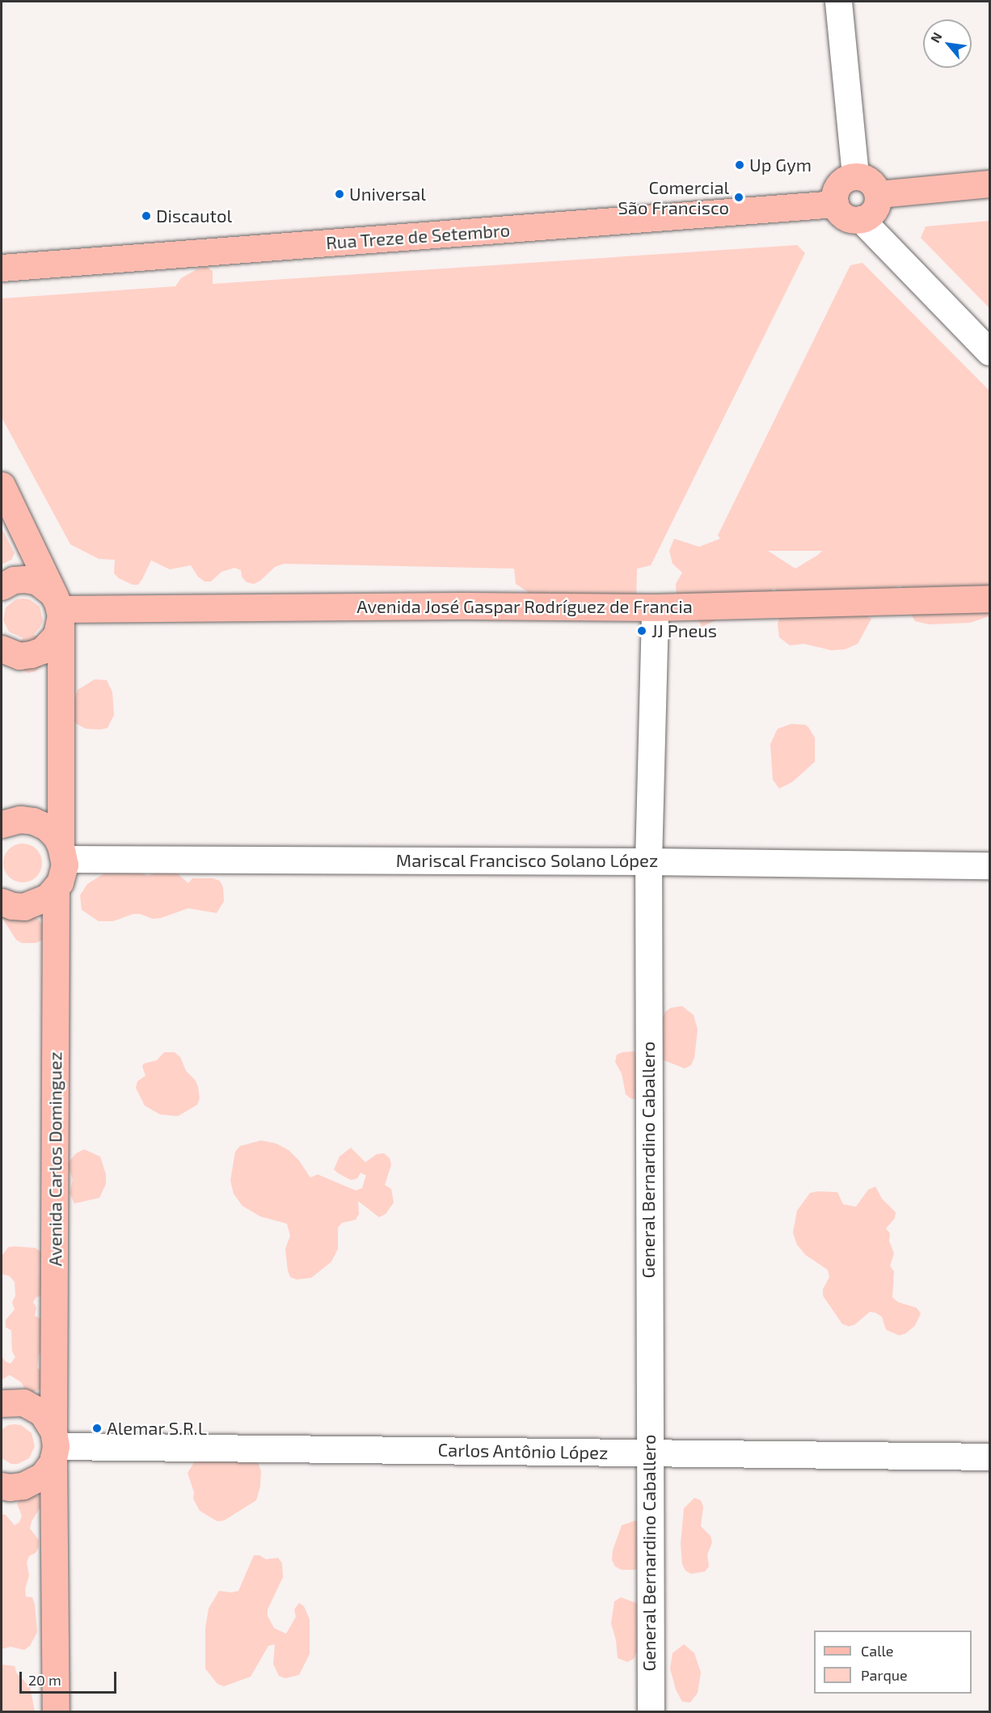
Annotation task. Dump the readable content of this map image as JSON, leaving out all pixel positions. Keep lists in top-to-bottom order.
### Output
{
  "streets": {
    "main road": ["Rua Treze de Setembro", "Avenida José Gaspar Rodríguez de Francia", "Avenida Carlos Dominguez"],
    "street": ["Mariscal Francisco Solano López", "General Bernardino Caballero", "Carlos Antônio López"]
  },
  "crossings": [
    ["Avenida José Gaspar Rodríguez de Francia", "General Bernardino Caballero"],
    ["Mariscal Francisco Solano López", "General Bernardino Caballero"],
    ["Avenida Carlos Dominguez", "Carlos Antônio López"],
    ["General Bernardino Caballero", "Carlos Antônio López"]
  ],
  "places": [
    "Up Gym",
    "Universal",
    "Comercial São Francisco",
    "Discautol",
    "JJ Pneus",
    "Alemar S.R.L"
  ],
  "legend": ["Calle", "Parque"],
  "scale_bar": "20 m",
  "north": "top left"
}
